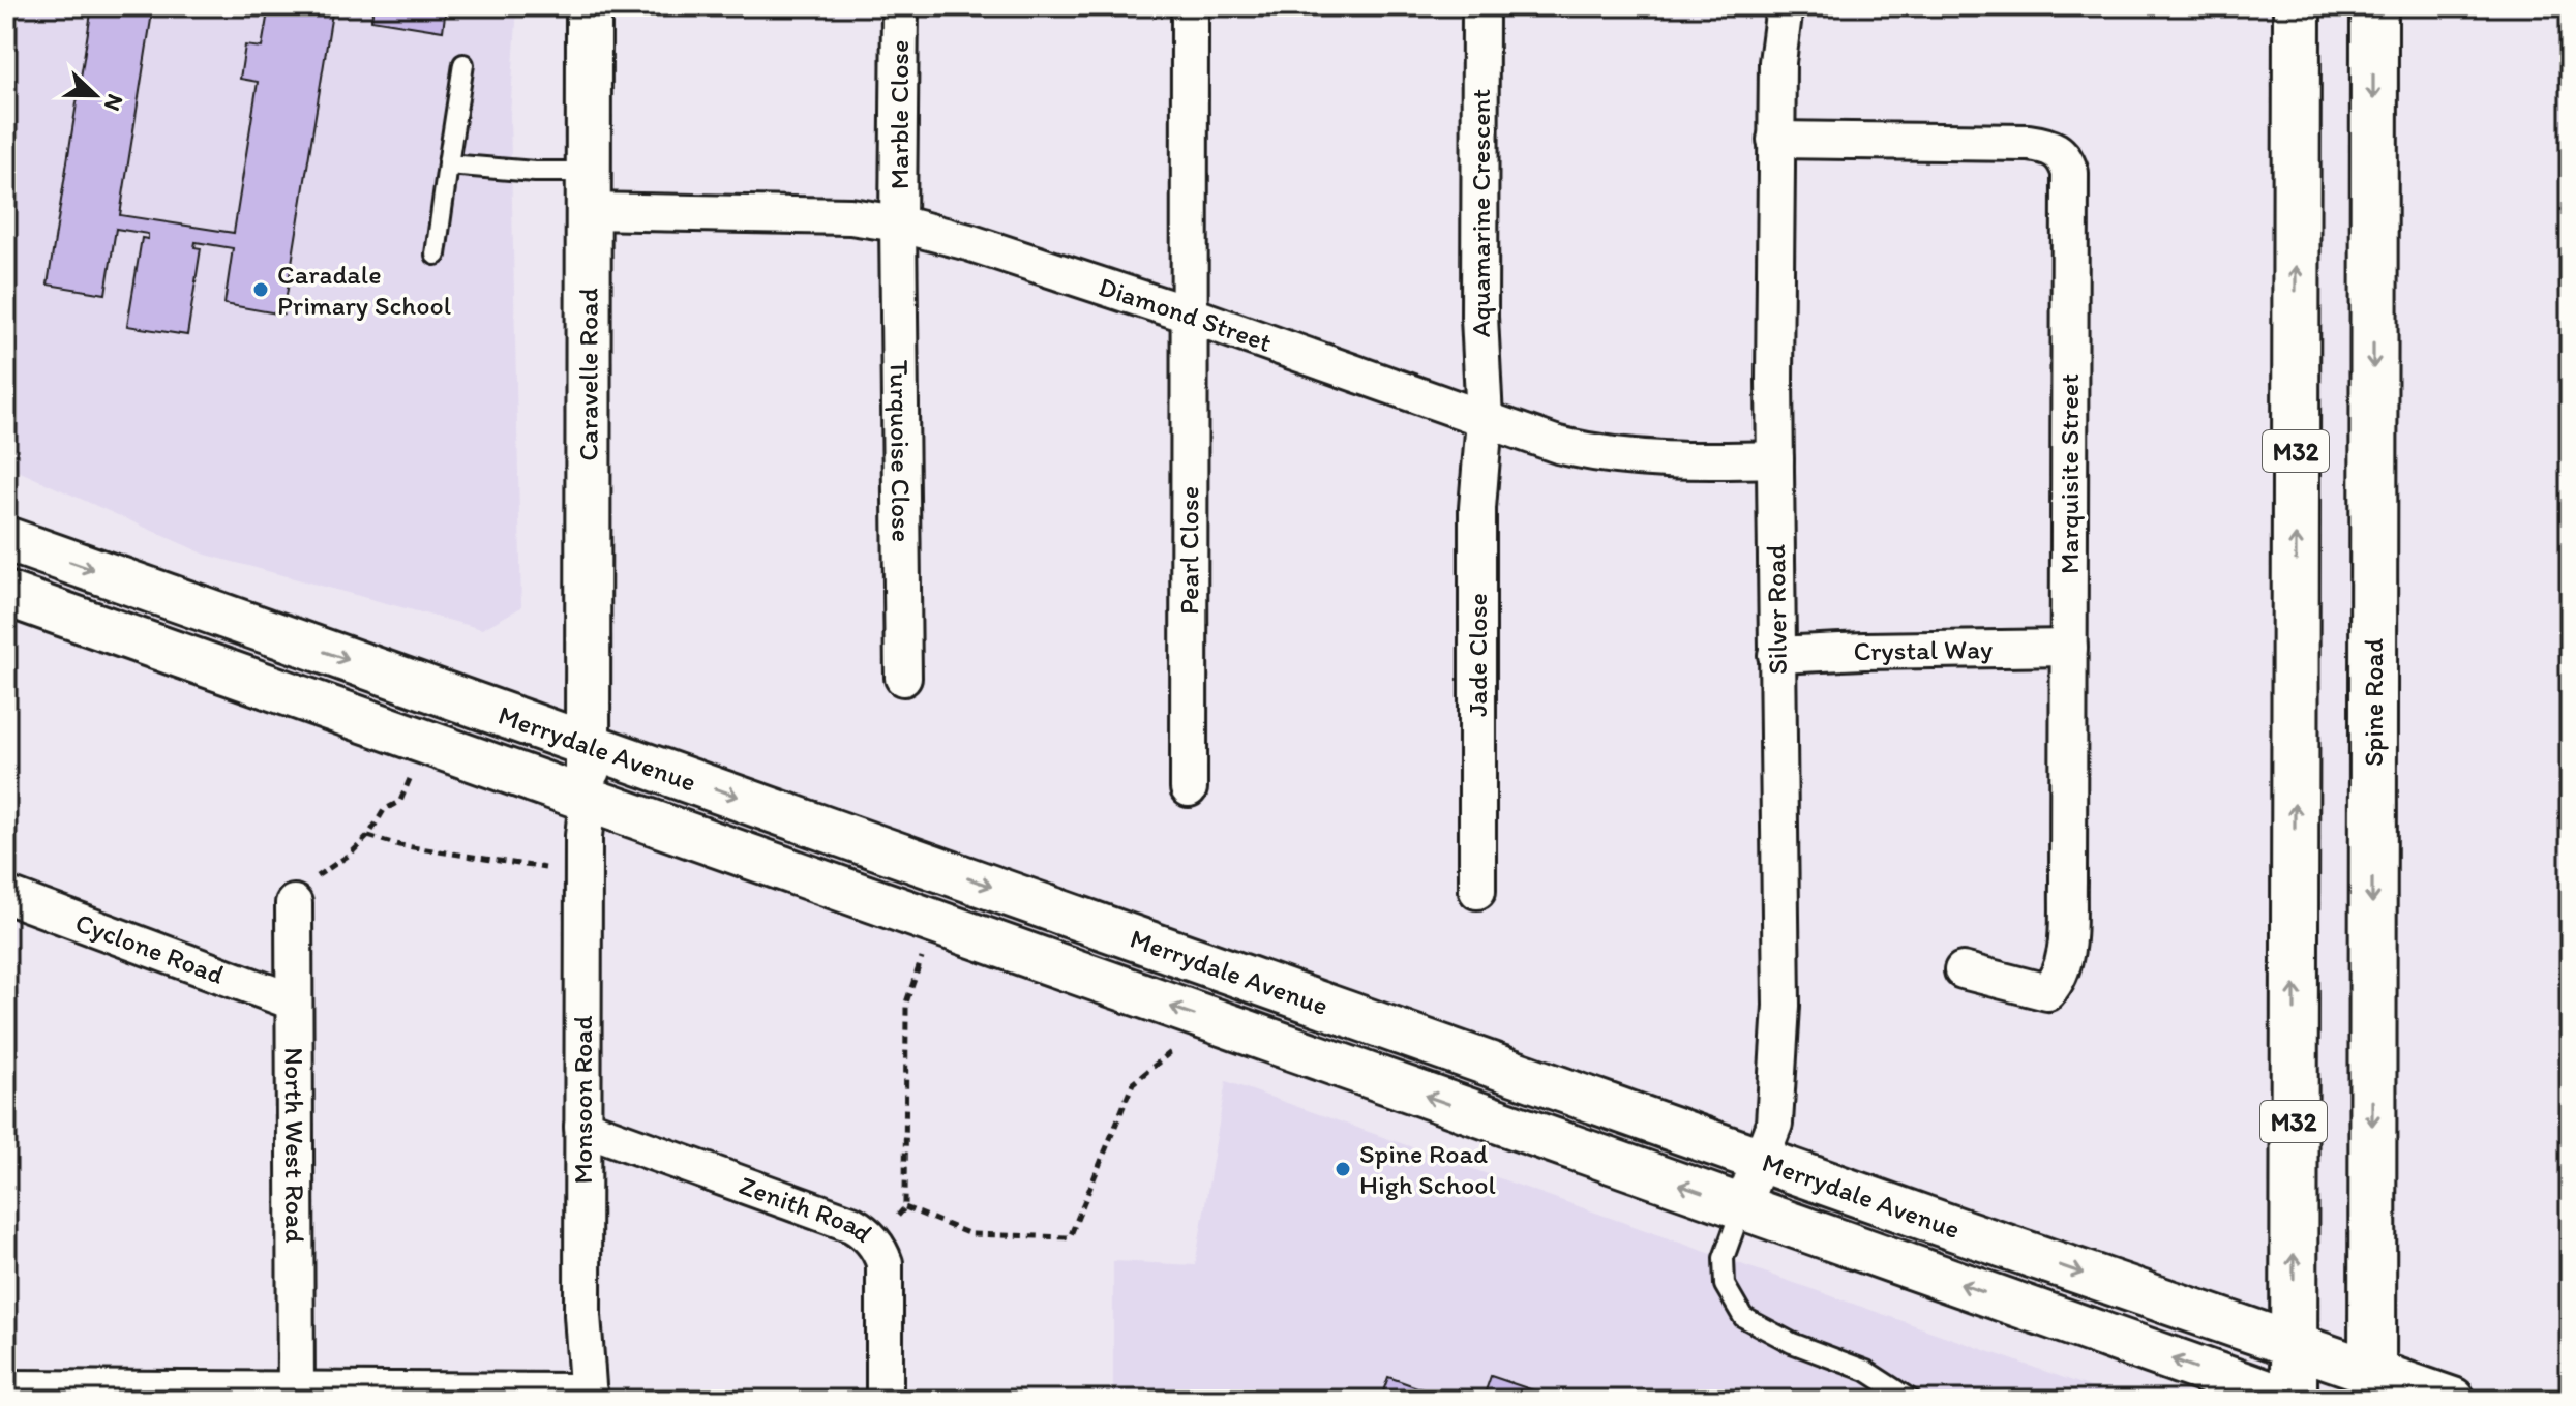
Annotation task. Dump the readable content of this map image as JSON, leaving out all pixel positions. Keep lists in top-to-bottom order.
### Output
{
  "streets": {
    "main road": ["M32", "Spine Road"],
    "street": [
      "Marble Close",
      "Aquamarine Crescent",
      "Diamond Street",
      "Caravelle Road",
      "Turquoise Close",
      "Marquisite Street",
      "Pearl Close",
      "Silver Road",
      "Crystal Way",
      "Jade Close",
      "Merrydale Avenue",
      "Cyclone Road",
      "Monsoon Road",
      "North West Road",
      "Zenith Road"
    ]
  },
  "crossings": [
    ["Marble Close", "Diamond Street"],
    ["Marble Close", "Turquoise Close"],
    ["Aquamarine Crescent", "Diamond Street"],
    ["Aquamarine Crescent", "Jade Close"],
    ["Diamond Street", "Caravelle Road"],
    ["Diamond Street", "Turquoise Close"],
    ["Diamond Street", "Pearl Close"],
    ["Diamond Street", "Silver Road"],
    ["Diamond Street", "Jade Close"],
    ["Caravelle Road", "Merrydale Avenue"],
    ["Caravelle Road", "Monsoon Road"],
    ["M32", "Merrydale Avenue"],
    ["Marquisite Street", "Silver Road"],
    ["Marquisite Street", "Crystal Way"],
    ["Silver Road", "Crystal Way"],
    ["Silver Road", "Merrydale Avenue"],
    ["Spine Road", "Merrydale Avenue"],
    ["Merrydale Avenue", "Monsoon Road"],
    ["Cyclone Road", "North West Road"],
    ["Monsoon Road", "Zenith Road"]
  ],
  "places": ["Caradale Primary School", "Spine Road High School"],
  "north": "right"
}
